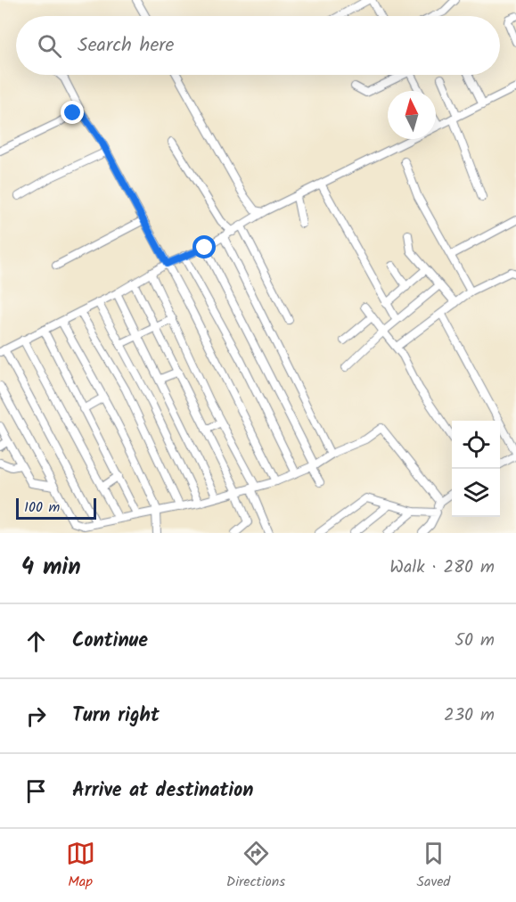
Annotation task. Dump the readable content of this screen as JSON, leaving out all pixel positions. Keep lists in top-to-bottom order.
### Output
{
  "scale_bar": "100 m",
  "north": "top",
  "page": {
    "search": "Search here",
    "scale": "100 m",
    "heading": ["4 min", "Walk · 280 m"],
    "list": [
      ["Continue", "50 m"],
      ["Turn right", "230 m"],
      "Arrive at destination"
    ],
    "nav": ["Map", "Directions", "Saved"]
  }
}
